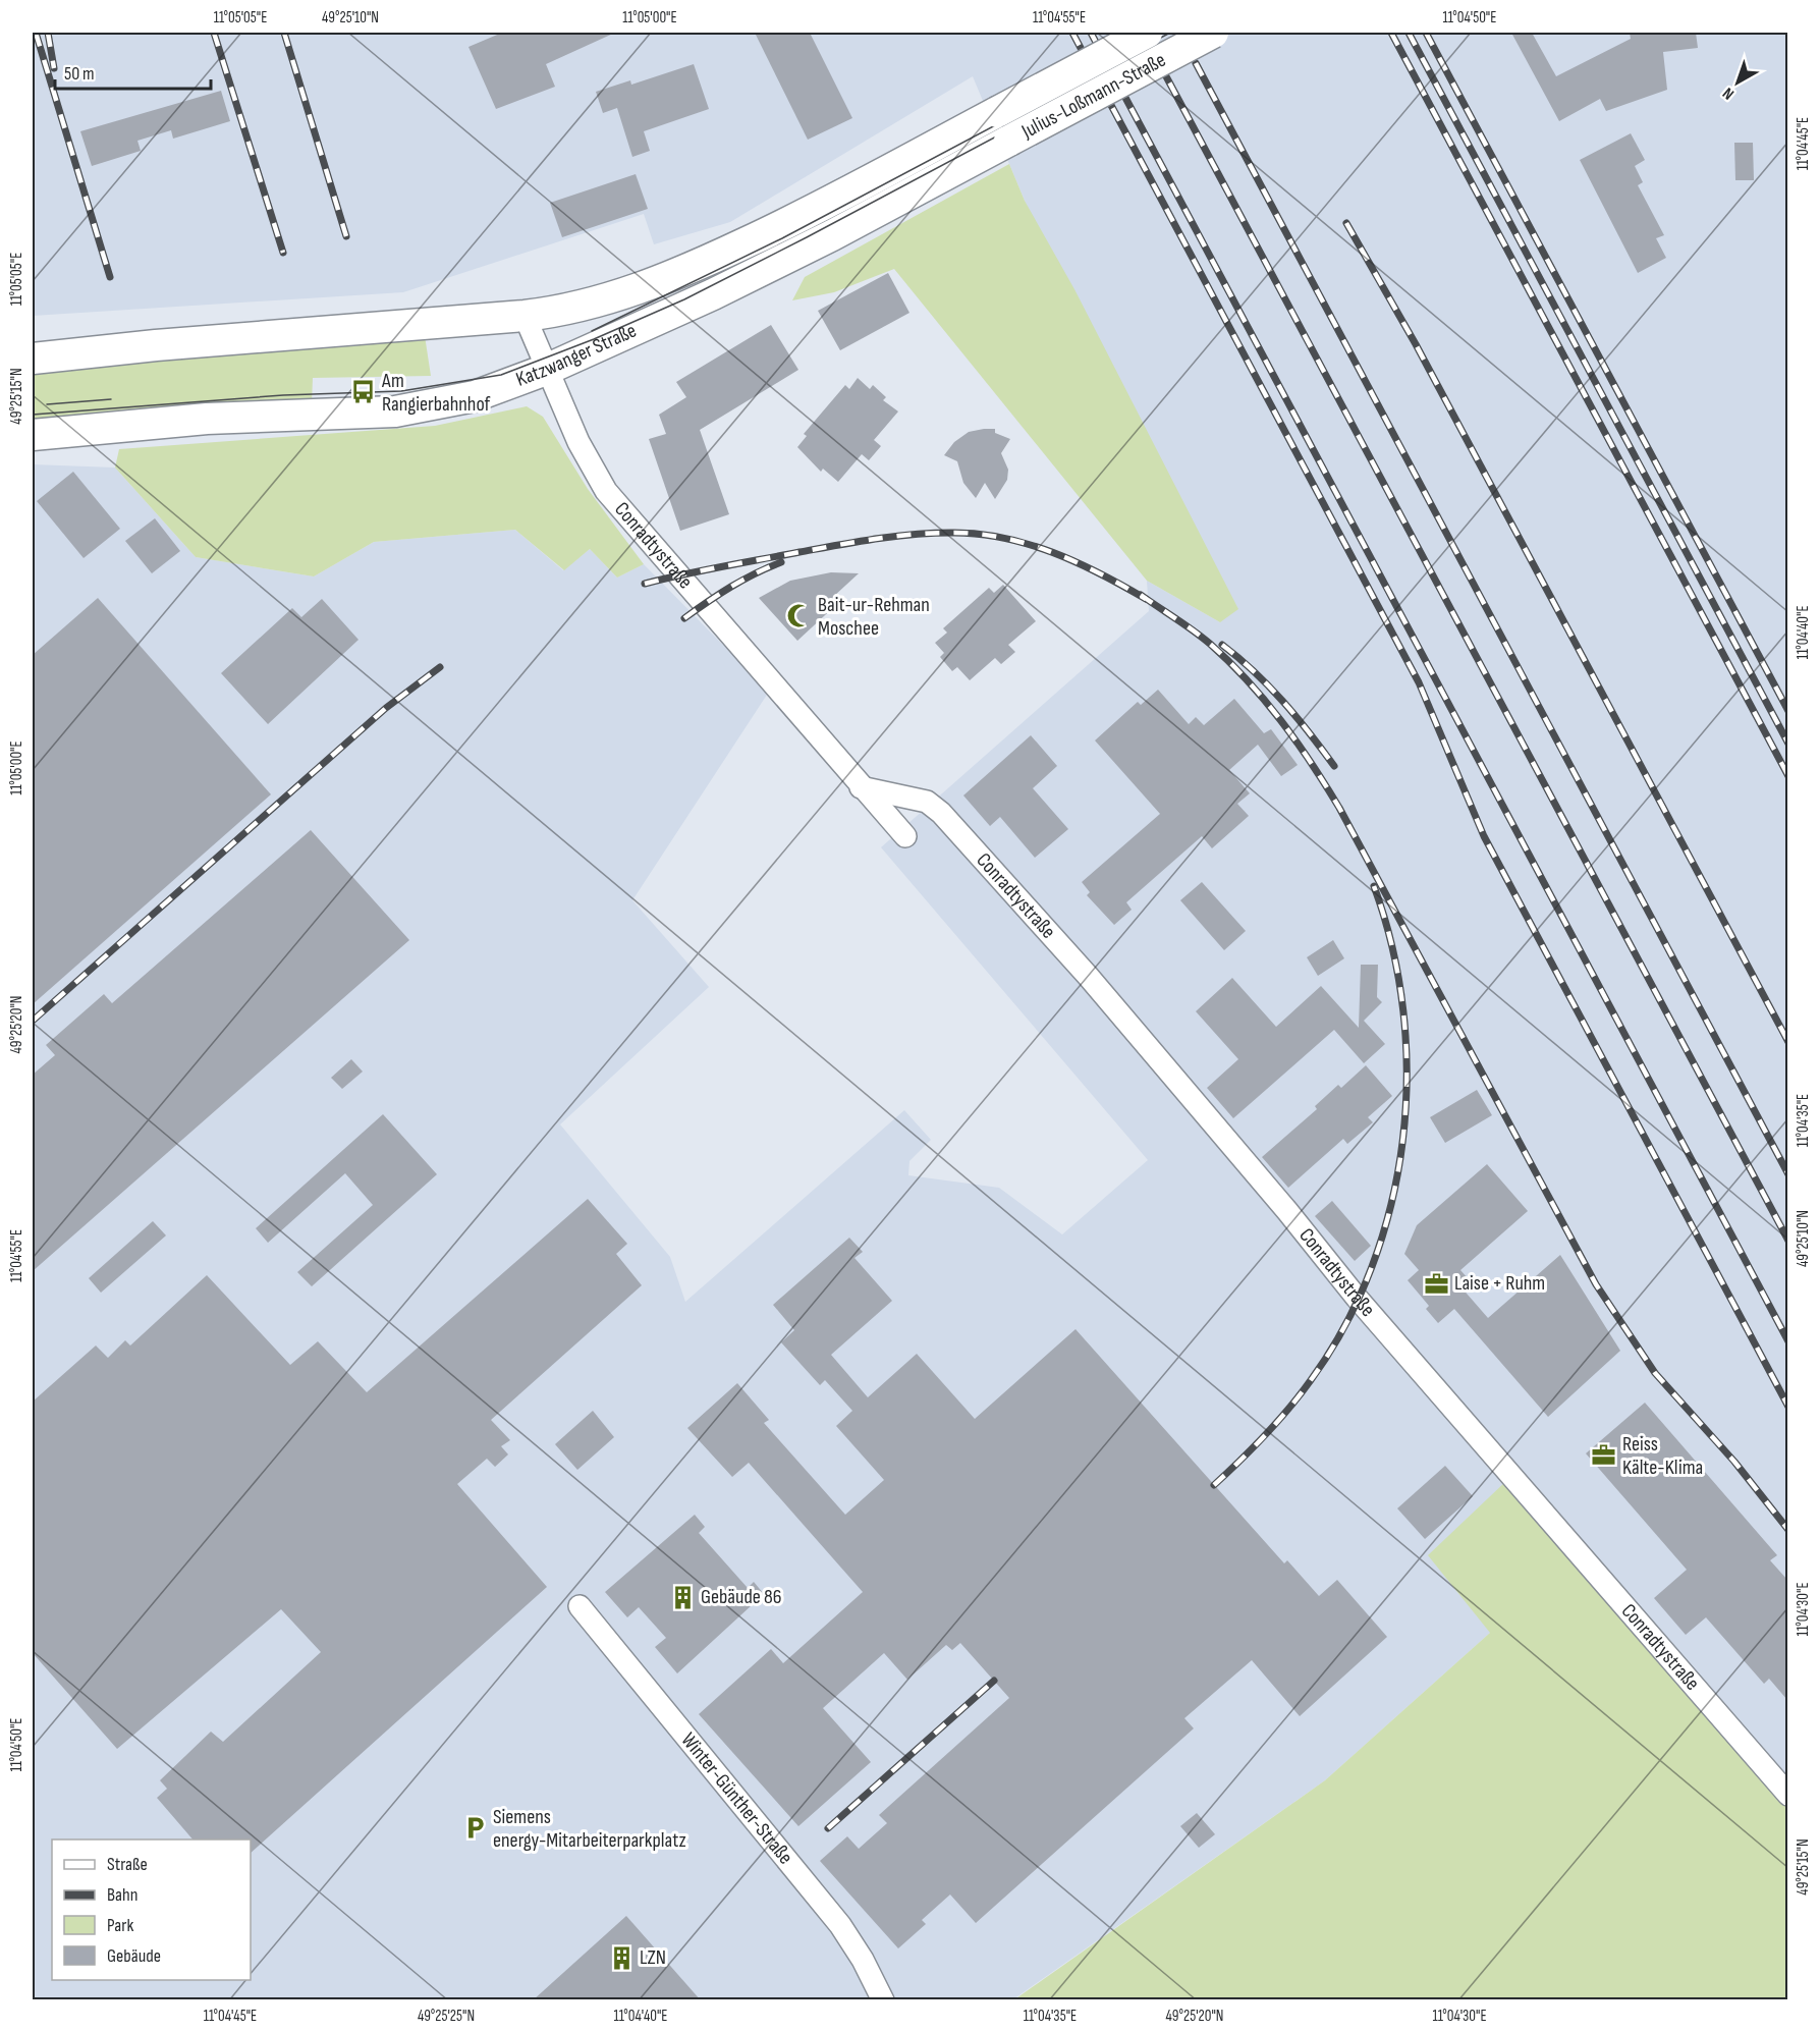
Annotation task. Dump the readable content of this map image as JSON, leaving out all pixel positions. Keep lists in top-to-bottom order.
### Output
{
  "streets": {
    "main road": ["Julius-Loßmann-Straße", "Katzwanger Straße"],
    "street": ["Conradtystraße", "Winter-Günther-Straße"]
  },
  "crossings": [
    ["Julius-Loßmann-Straße", "Katzwanger Straße"],
    ["Katzwanger Straße", "Conradtystraße"]
  ],
  "places": {
    "bus stop": ["Am Rangierbahnhof"],
    "mosque": ["Bait-ur-Rehman Moschee"],
    "office": ["Laise + Ruhm", "Reiss Kälte-Klima"],
    "building": ["Gebäude 86", "LZN"],
    "parking": ["Siemens energy-Mitarbeiterparkplatz"]
  },
  "legend": [
    "Straße",
    "Bahn",
    "Park",
    "Gebäude"
  ],
  "scale_bar": "50 m",
  "north": "bottom left",
  "coordinates": [
    "11°05'05\"E",
    "49°25'10\"N",
    "11°05'00\"E",
    "11°04'55\"E",
    "11°04'50\"E",
    "11°04'45\"E",
    "49°25'15\"N",
    "11°04'40\"E",
    "49°25'20\"N",
    "11°04'35\"E",
    "11°04'30\"E",
    "49°25'25\"N"
  ]
}
